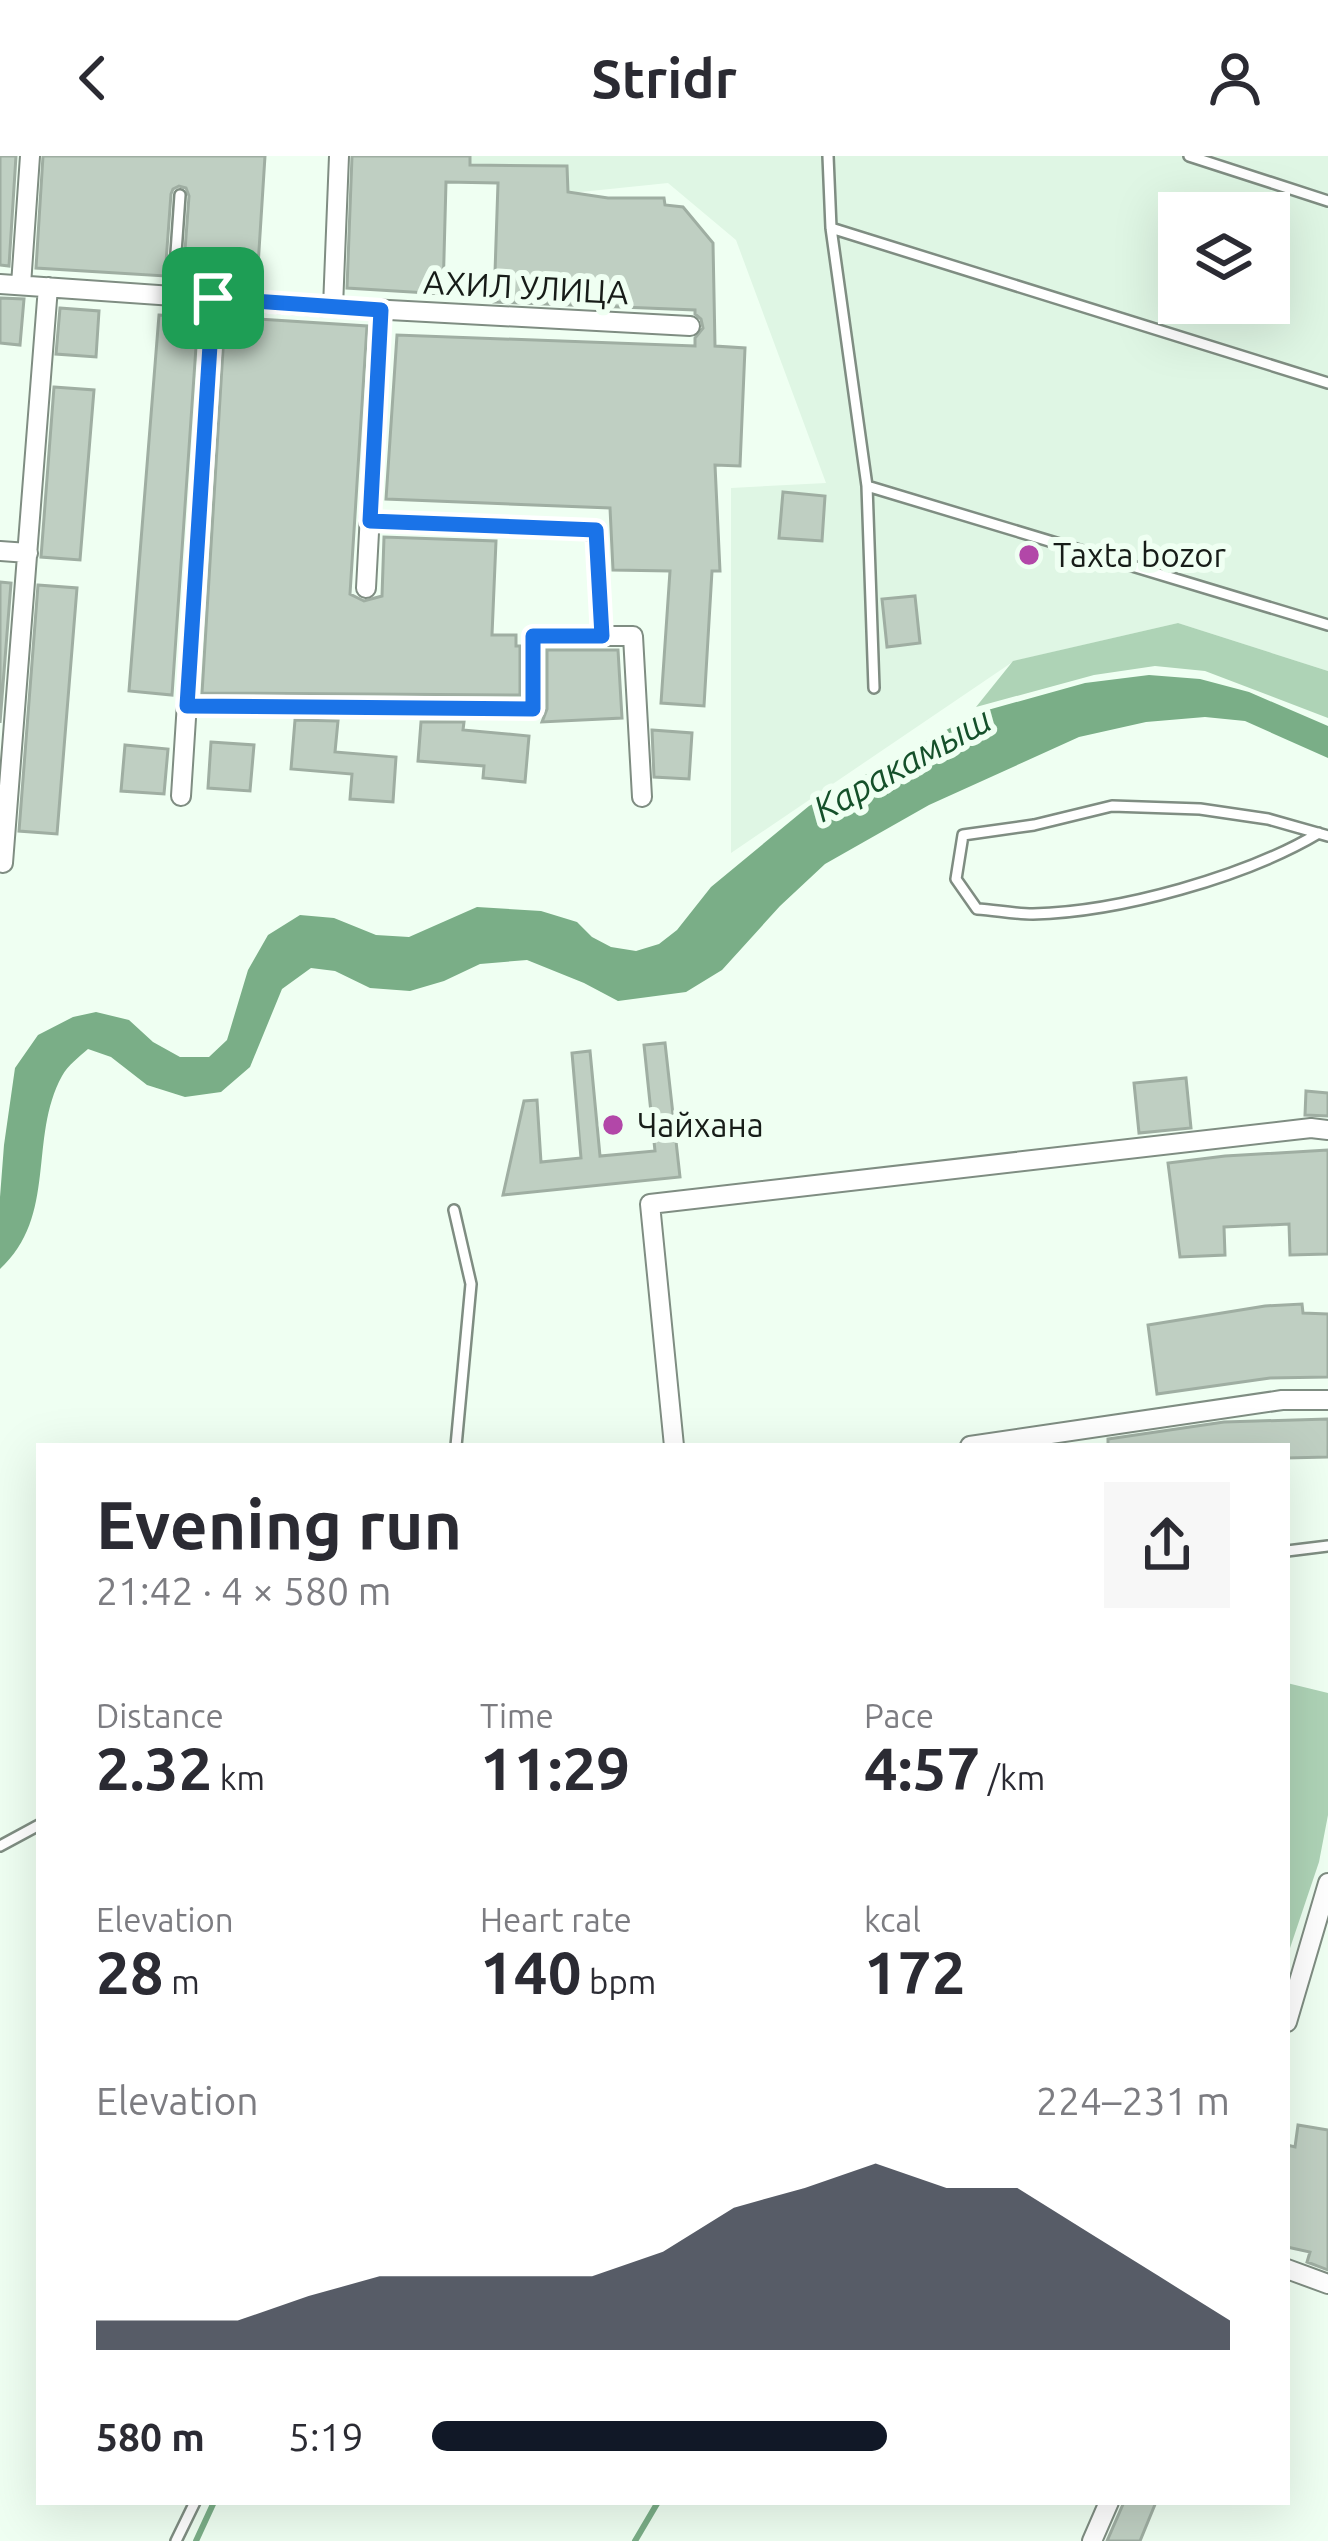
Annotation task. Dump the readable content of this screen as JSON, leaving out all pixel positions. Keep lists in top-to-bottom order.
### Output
{
  "streets": {
    "street": ["АХИЛ УЛИЦА"]
  },
  "water": ["Каракамыш"],
  "places": ["Taxta bozor", "Чайхана"],
  "page": {
    "header": "Stridr",
    "heading": ["Evening run", "21:42 · 4 × 580 m"],
    "stats": [
      ["Distance", "2.32 km"],
      ["Time", "11:29"],
      ["Pace", "4:57 /km"],
      ["Elevation", "28 m"],
      ["Heart rate", "140 bpm"],
      ["kcal", "172"]
    ],
    "chart": ["Elevation", "224–231 m"],
    "list": [
      {
        "name": "580 m",
        "note": "5:19"
      }
    ]
  }
}
